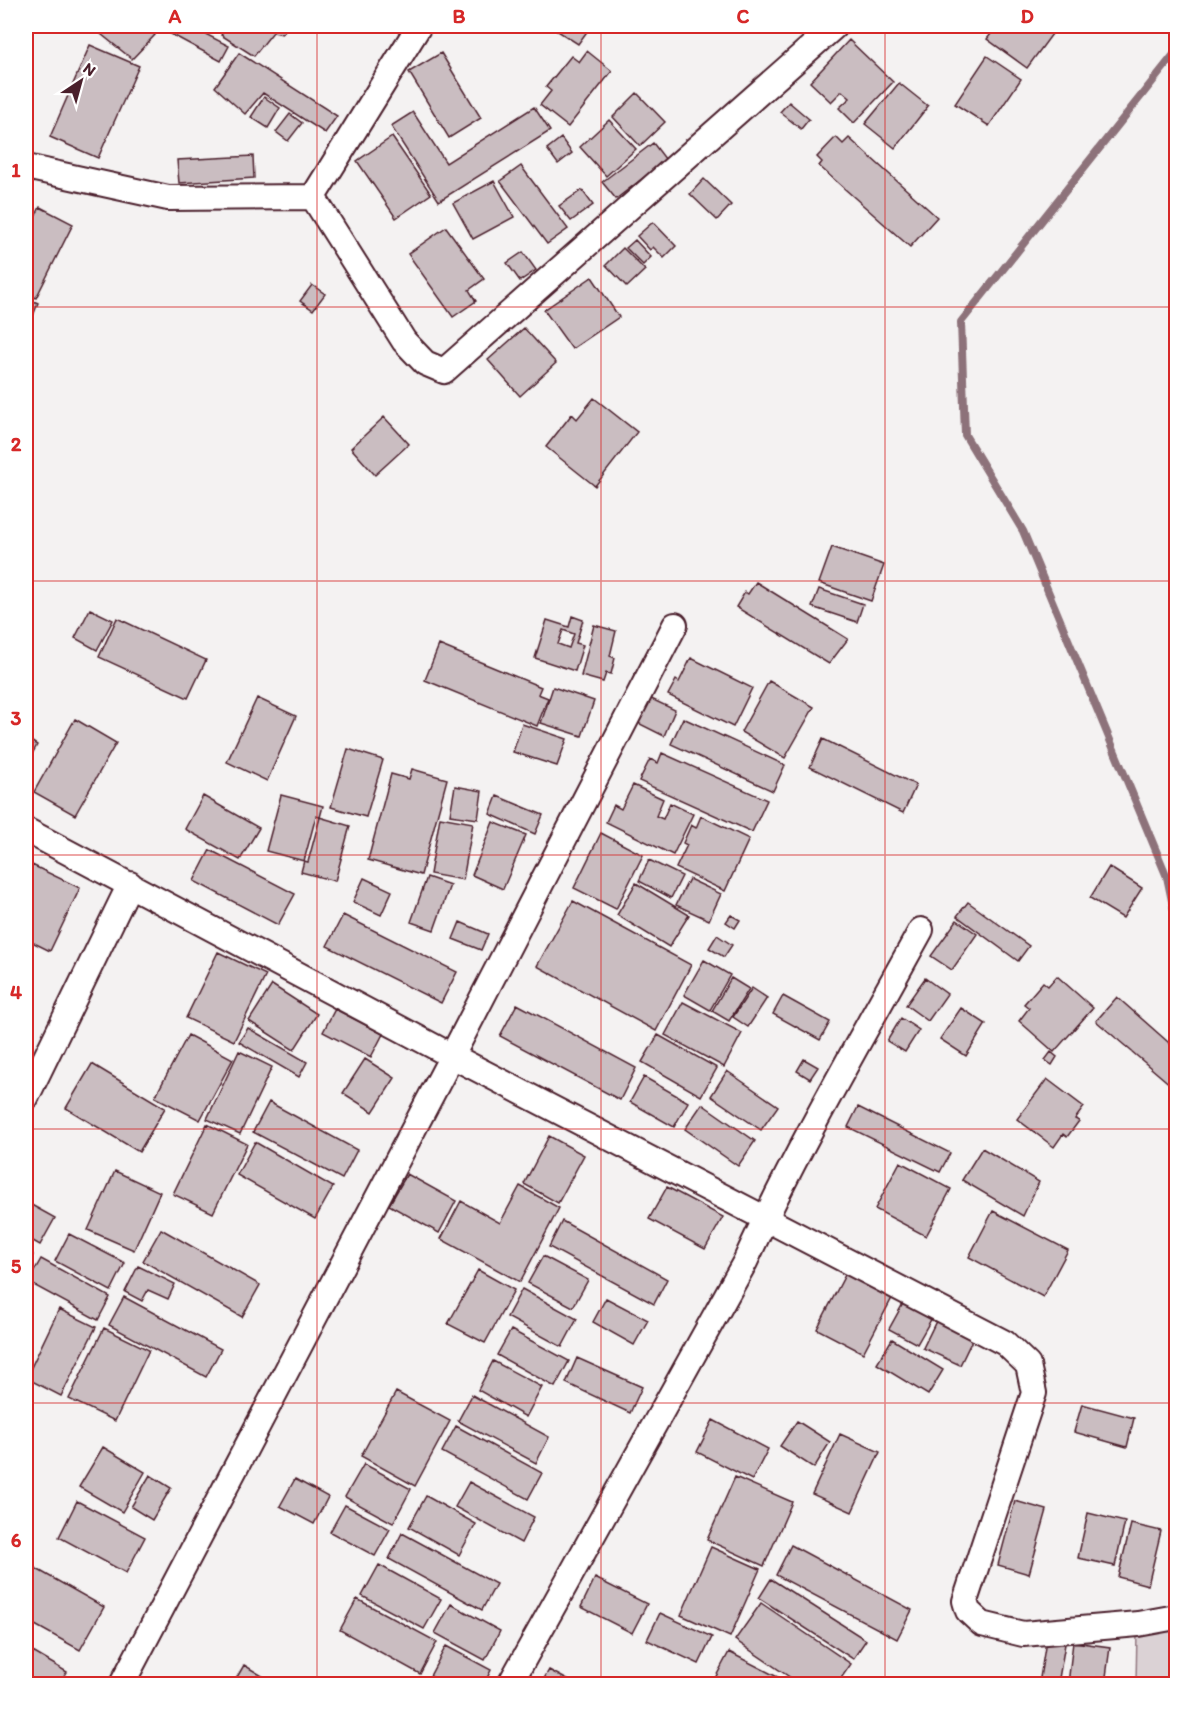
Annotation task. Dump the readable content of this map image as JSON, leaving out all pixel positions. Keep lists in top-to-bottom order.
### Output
{
  "north": "top right",
  "grid": {
    "columns": [
      "A",
      "B",
      "C",
      "D"
    ],
    "rows": [
      "1",
      "2",
      "3",
      "4",
      "5",
      "6"
    ]
  }
}
